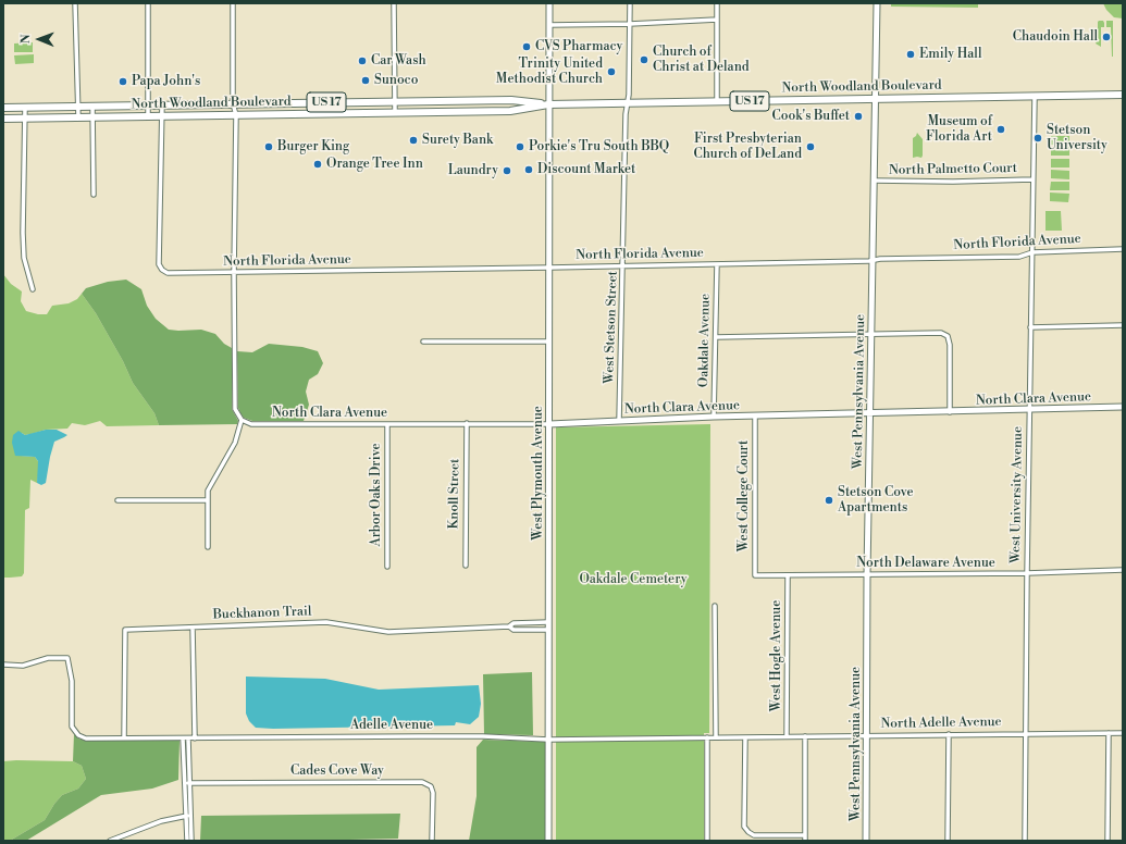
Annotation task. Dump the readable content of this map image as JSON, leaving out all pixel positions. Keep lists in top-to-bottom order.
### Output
{
  "streets": {
    "main road": ["North Woodland Boulevard", "US 17"],
    "street": [
      "North Palmetto Court",
      "North Florida Avenue",
      "West Stetson Street",
      "Oakdale Avenue",
      "West Pennsylvania Avenue",
      "North Clara Avenue",
      "West Plymouth Avenue",
      "Knoll Street",
      "Arbor Oaks Drive",
      "West University Avenue",
      "West College Court",
      "North Delaware Avenue",
      "Buckhanon Trail",
      "West Hogle Avenue",
      "North Adelle Avenue",
      "Adelle Avenue",
      "Cades Cove Way"
    ]
  },
  "crossings": [
    ["North Woodland Boulevard", "North Florida Avenue"],
    ["North Woodland Boulevard", "West Stetson Street"],
    ["North Woodland Boulevard", "West Pennsylvania Avenue"],
    ["North Woodland Boulevard", "West Plymouth Avenue"],
    ["North Woodland Boulevard", "West University Avenue"],
    ["North Palmetto Court", "West Pennsylvania Avenue"],
    ["North Palmetto Court", "West University Avenue"],
    ["North Florida Avenue", "West Stetson Street"],
    ["North Florida Avenue", "Oakdale Avenue"],
    ["North Florida Avenue", "West Pennsylvania Avenue"],
    ["North Florida Avenue", "West Plymouth Avenue"],
    ["North Florida Avenue", "West University Avenue"],
    ["West Stetson Street", "North Clara Avenue"],
    ["Oakdale Avenue", "North Clara Avenue"],
    ["West Pennsylvania Avenue", "North Clara Avenue"],
    ["West Pennsylvania Avenue", "North Delaware Avenue"],
    ["West Pennsylvania Avenue", "North Adelle Avenue"],
    ["North Clara Avenue", "West Plymouth Avenue"],
    ["North Clara Avenue", "Knoll Street"],
    ["North Clara Avenue", "Arbor Oaks Drive"],
    ["North Clara Avenue", "West University Avenue"],
    ["North Clara Avenue", "West College Court"],
    ["West Plymouth Avenue", "Buckhanon Trail"],
    ["West Plymouth Avenue", "Adelle Avenue"],
    ["West University Avenue", "North Delaware Avenue"],
    ["West University Avenue", "North Adelle Avenue"],
    ["West College Court", "North Delaware Avenue"],
    ["North Delaware Avenue", "West Hogle Avenue"],
    ["Buckhanon Trail", "Adelle Avenue"],
    ["West Hogle Avenue", "North Adelle Avenue"],
    ["North Adelle Avenue", "Adelle Avenue"]
  ],
  "parks": ["Oakdale Cemetery"],
  "places": [
    "Chaudoin Hall",
    "CVS Pharmacy",
    "Emily Hall",
    "Church of Christ at Deland",
    "Car Wash",
    "Trinity United Methodist Church",
    "Sunoco",
    "Papa John's",
    "Cook's Buffet",
    "Museum of Florida Art",
    "Stetson University",
    "Surety Bank",
    "Burger King",
    "Porkie's Tru South BBQ",
    "First Presbyterian Church of DeLand",
    "Orange Tree Inn",
    "Discount Market",
    "Laundry",
    "Stetson Cove Apartments"
  ],
  "north": "left"
}
